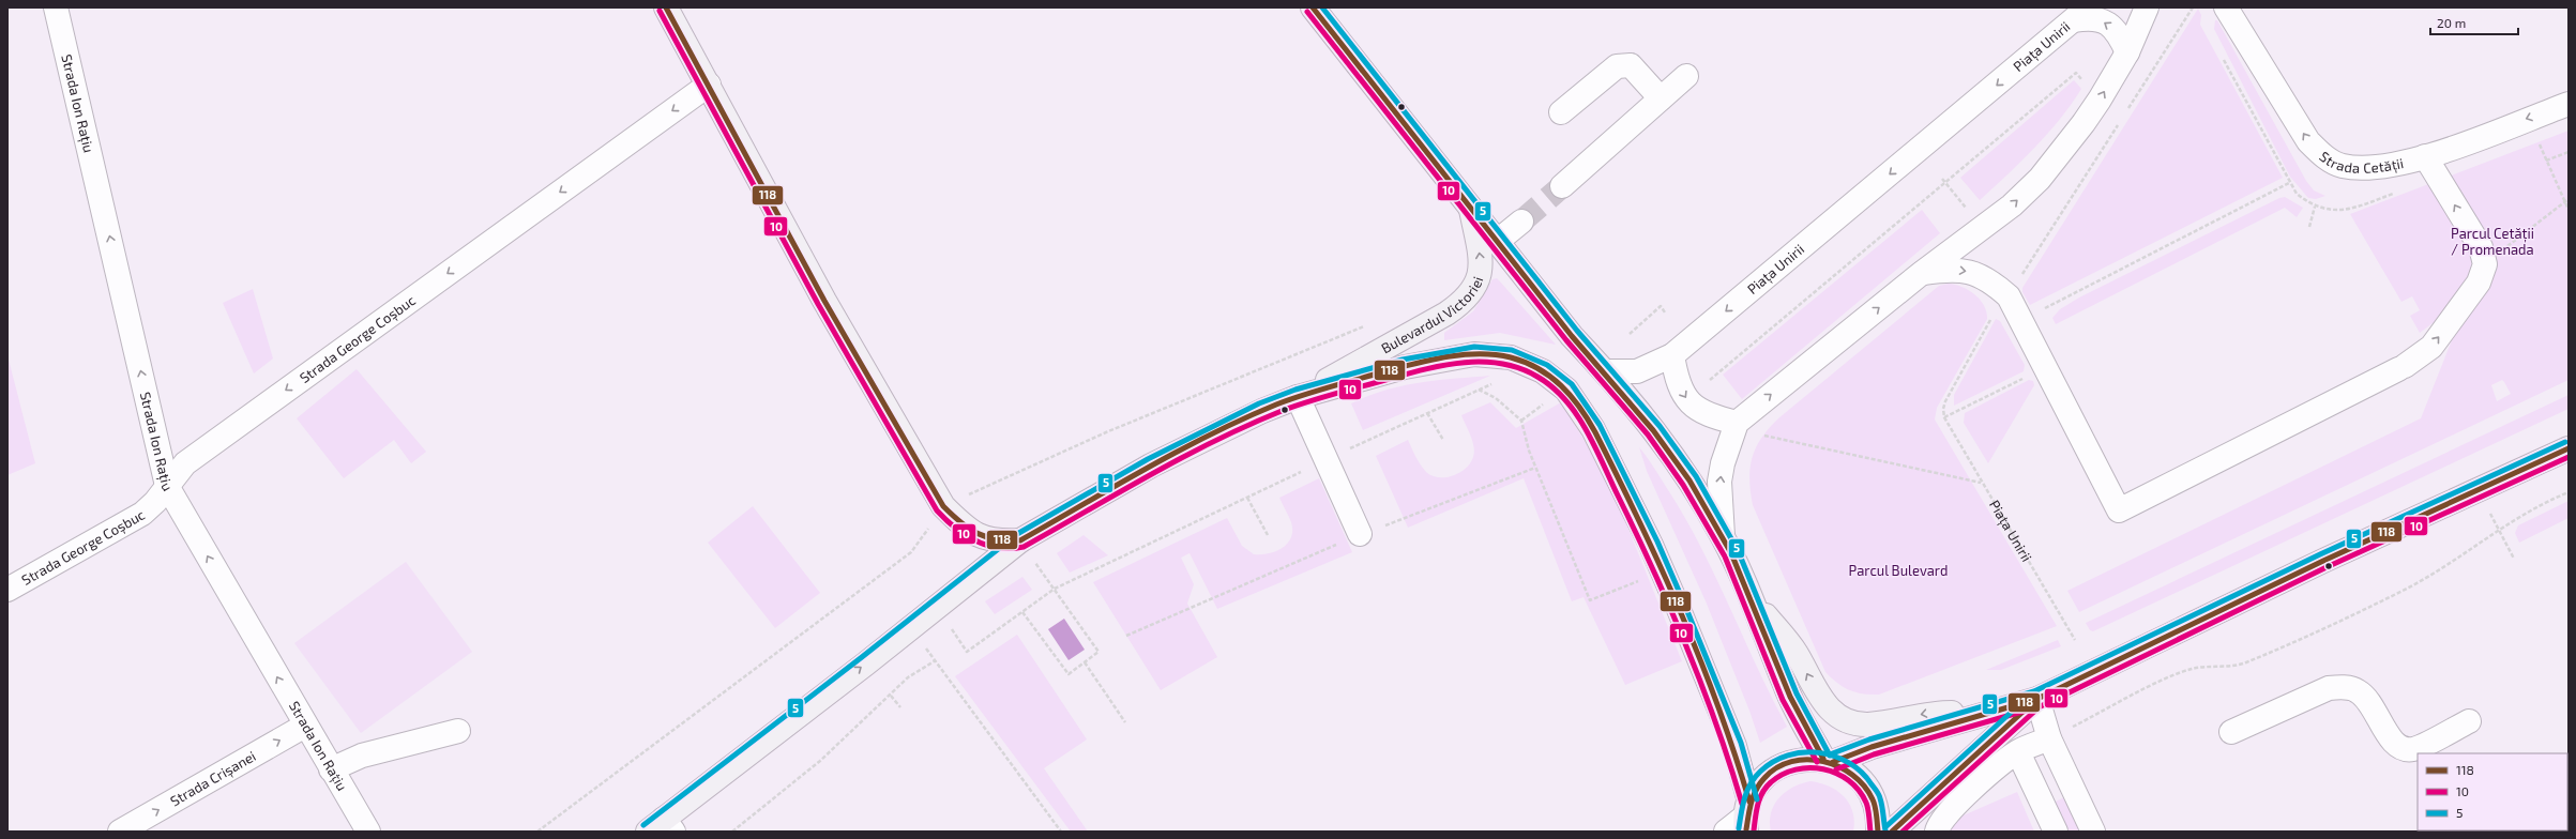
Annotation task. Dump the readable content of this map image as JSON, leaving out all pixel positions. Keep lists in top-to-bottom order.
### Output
{
  "streets": {
    "main road": ["Bulevardul Victoriei"],
    "street": [
      "Piața Unirii",
      "Strada Ion Rațiu",
      "Strada Cetății",
      "Strada George Coșbuc",
      "Strada Crișanei"
    ]
  },
  "crossings": [
    ["Strada Ion Rațiu", "Strada George Coșbuc"],
    ["Strada Ion Rațiu", "Strada Crișanei"]
  ],
  "one_way": [
    "Strada Ion Rațiu",
    "Strada Cetății",
    "Strada George Coșbuc",
    "Strada Crișanei"
  ],
  "parks": ["Parcul Cetății / Promenada", "Parcul Bulevard"],
  "lines": ["transit line 118", "transit line 5", "transit line 10"],
  "legend": ["118", "10", "5"],
  "scale_bar": "20 m"
}
